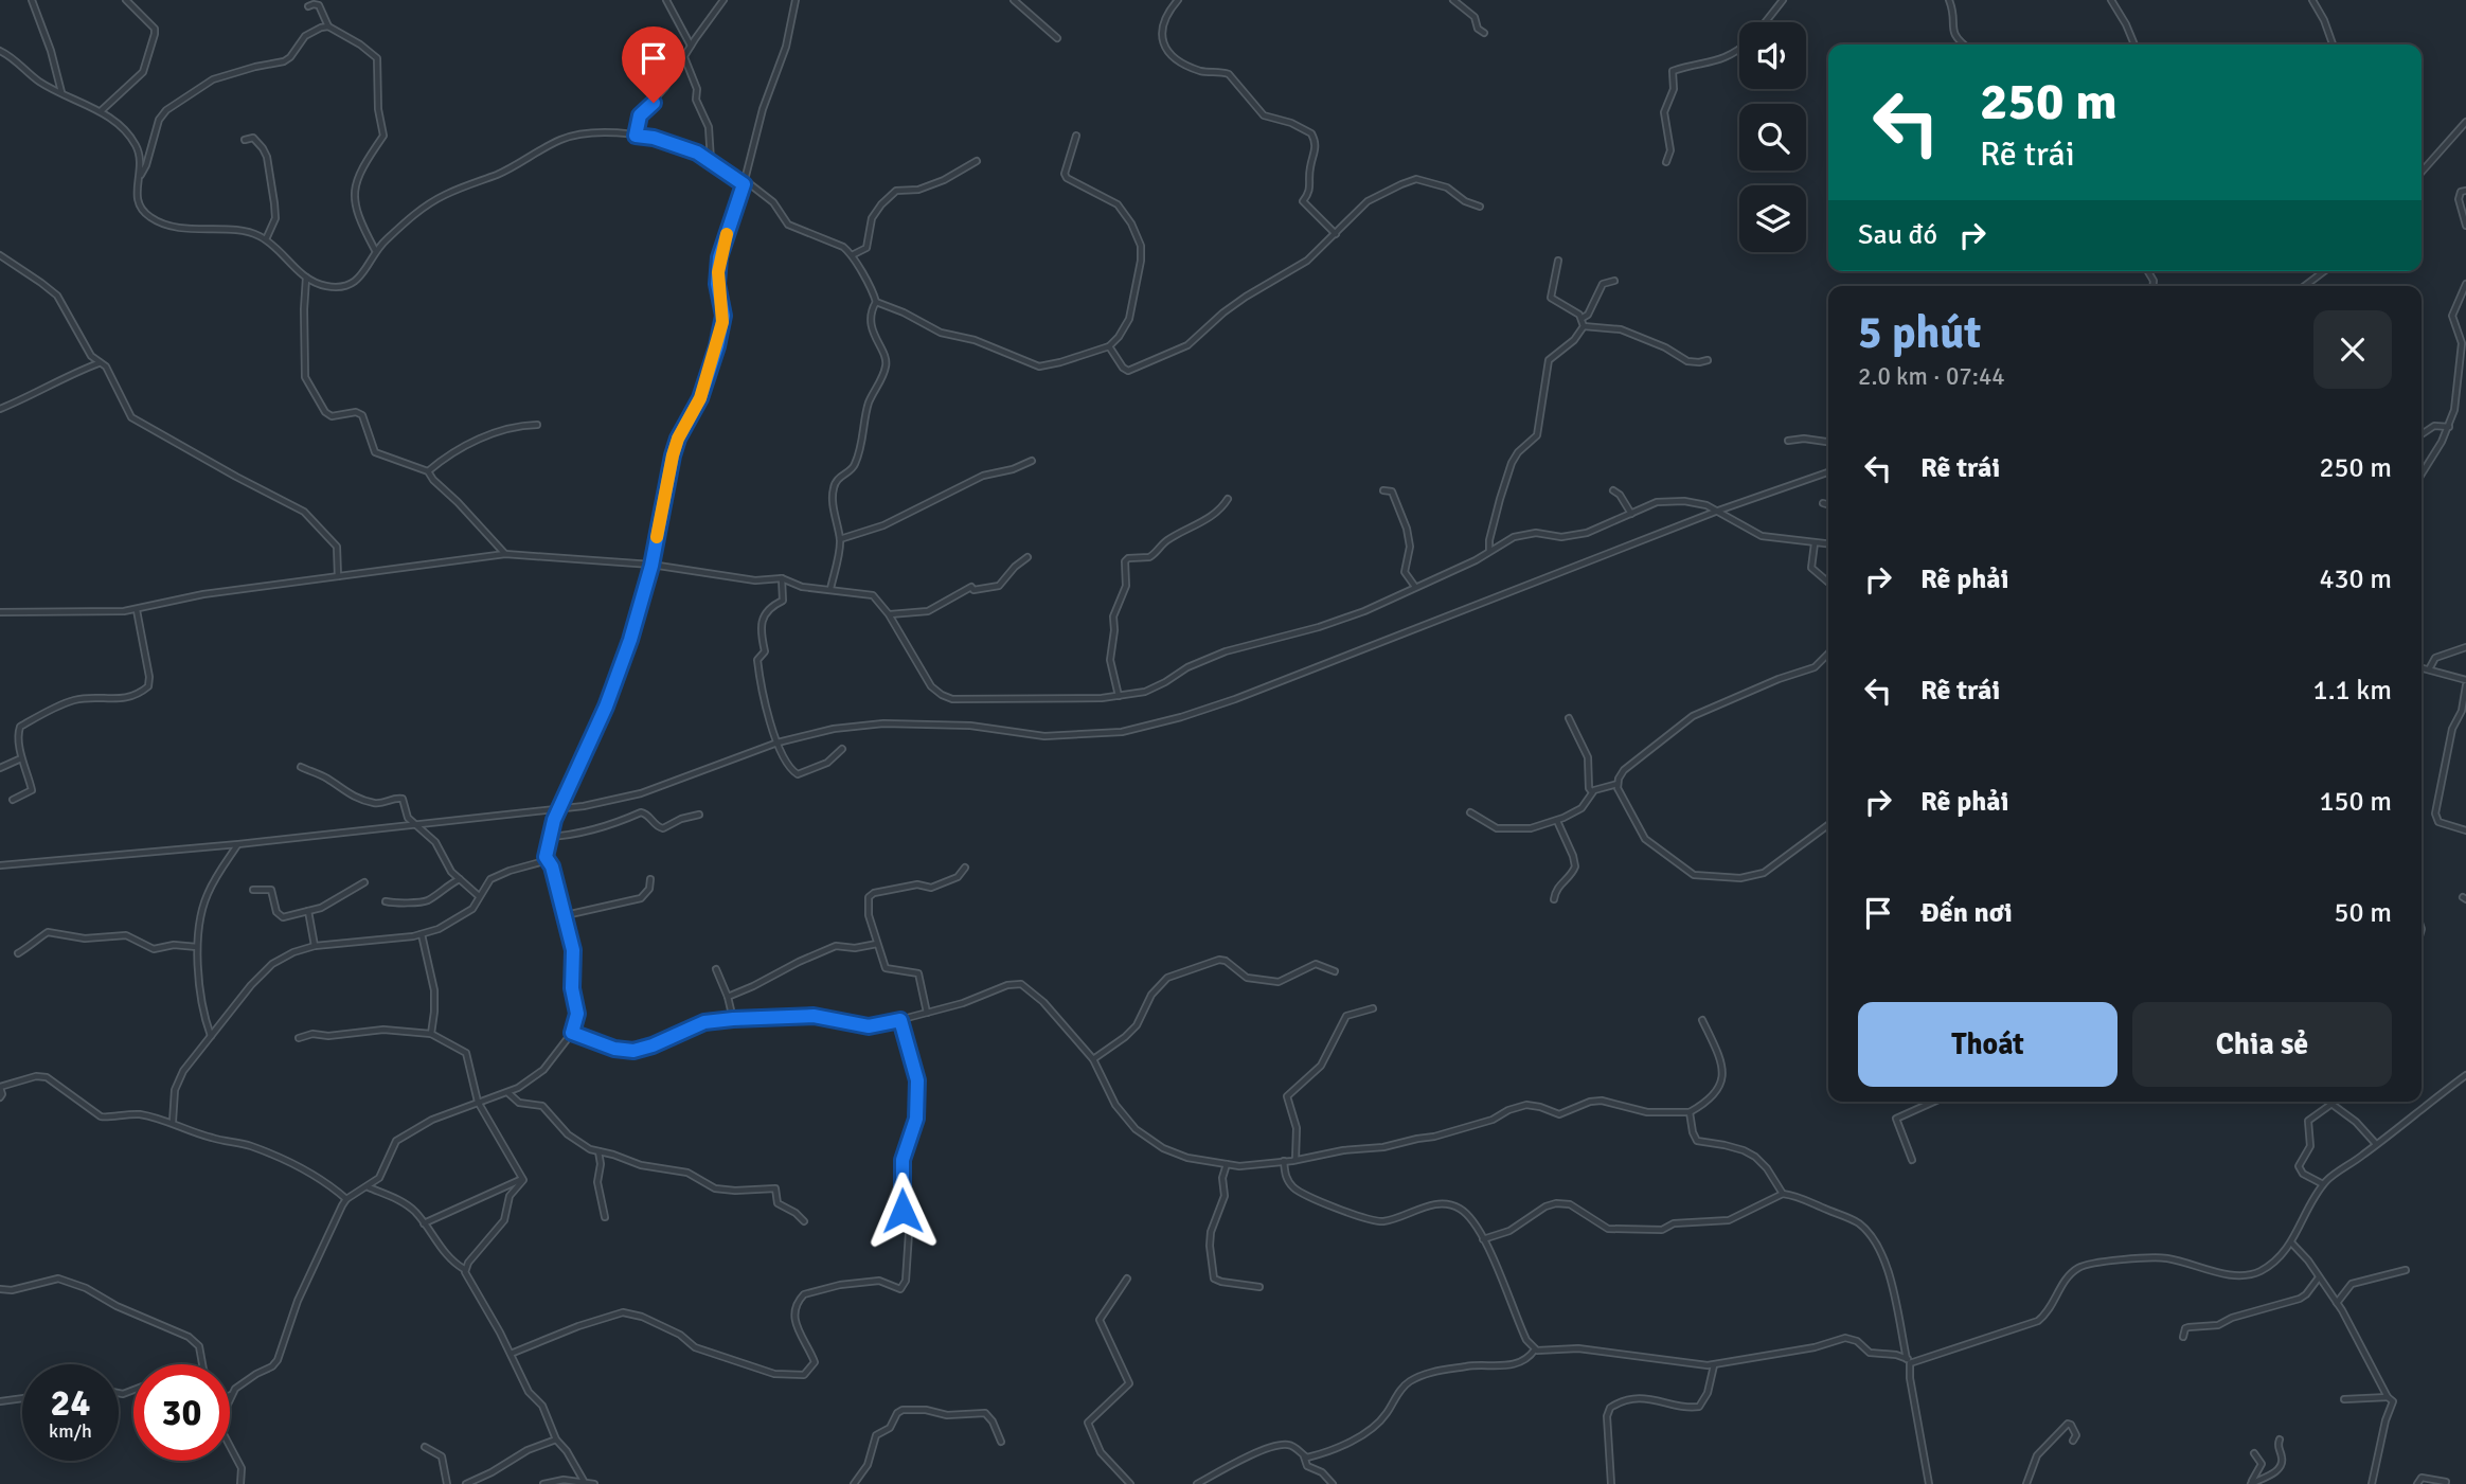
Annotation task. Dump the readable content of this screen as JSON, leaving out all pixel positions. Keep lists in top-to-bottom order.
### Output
{
  "page": {
    "turn": ["250 m", "Rẽ trái"],
    "then": "Sau đó",
    "heading": ["5 phút", "2.0 km · 07:44"],
    "list": [
      {
        "name": "Rẽ trái",
        "value": "250 m"
      },
      {
        "name": "Rẽ phải",
        "value": "430 m"
      },
      {
        "name": "Rẽ trái",
        "value": "1.1 km"
      },
      {
        "name": "Rẽ phải",
        "value": "150 m"
      },
      {
        "name": "Đến nơi",
        "value": "50 m"
      }
    ],
    "buttons": ["Thoát", "Chia sẻ"],
    "speed": "24 km/h",
    "limit": "30"
  }
}
